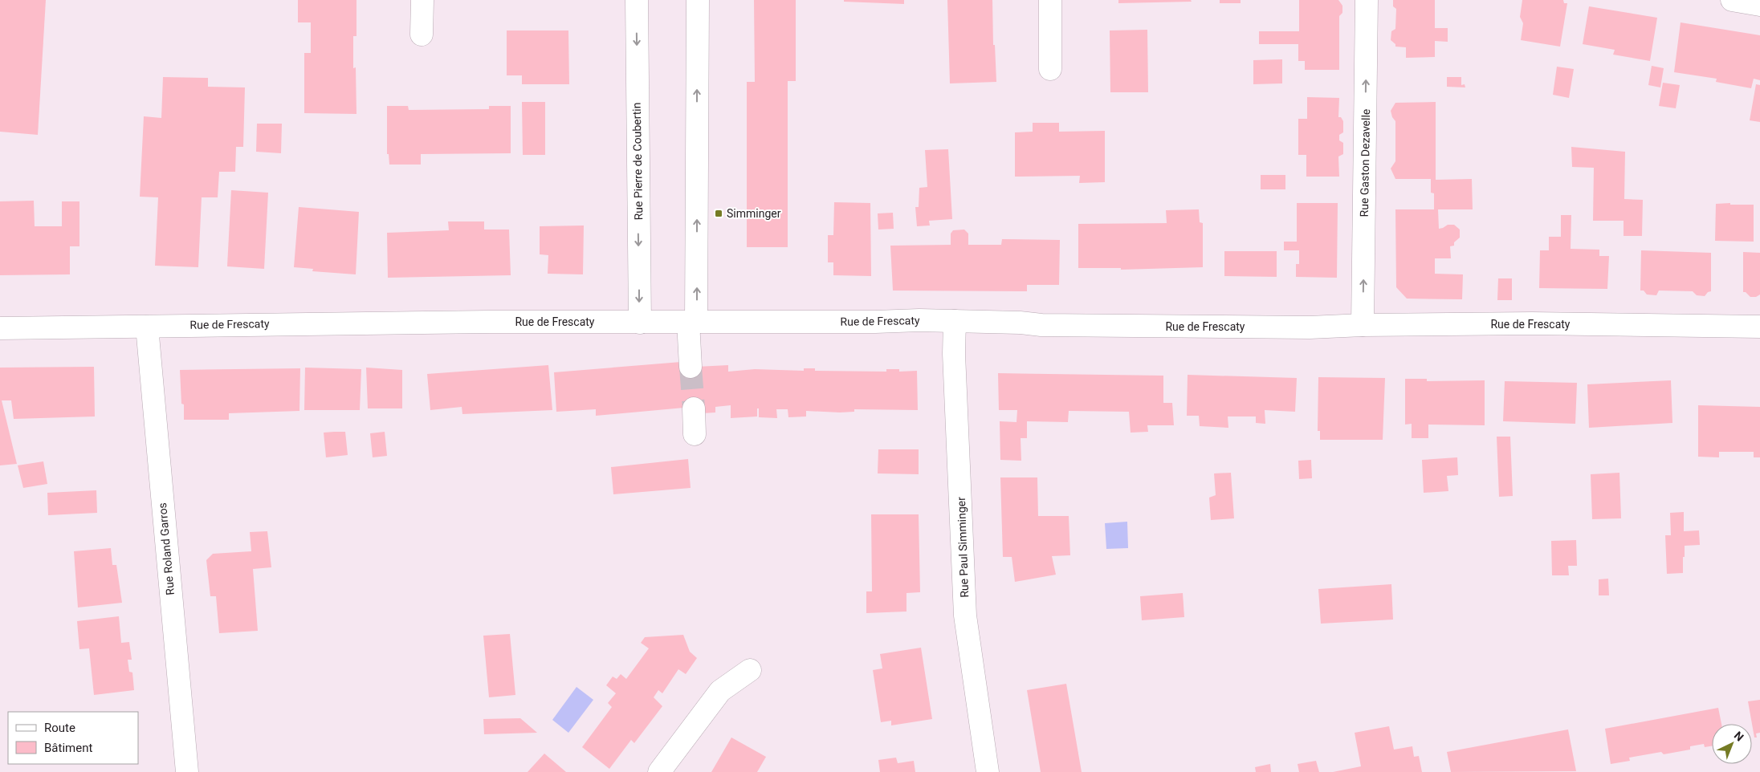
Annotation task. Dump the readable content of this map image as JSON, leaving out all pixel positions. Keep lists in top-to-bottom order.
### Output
{
  "streets": {
    "street": [
      "Rue Pierre de Coubertin",
      "Rue Gaston Dezavelle",
      "Rue de Frescaty",
      "Rue Paul Simminger",
      "Rue Roland Garros"
    ]
  },
  "crossings": [
    ["Rue Pierre de Coubertin", "Rue de Frescaty"],
    ["Rue Gaston Dezavelle", "Rue de Frescaty"],
    ["Rue de Frescaty", "Rue Paul Simminger"],
    ["Rue de Frescaty", "Rue Roland Garros"]
  ],
  "one_way": ["Rue Gaston Dezavelle"],
  "places": {
    "transit": ["Simminger"]
  },
  "legend": ["Route", "Bâtiment"],
  "north": "top right"
}
